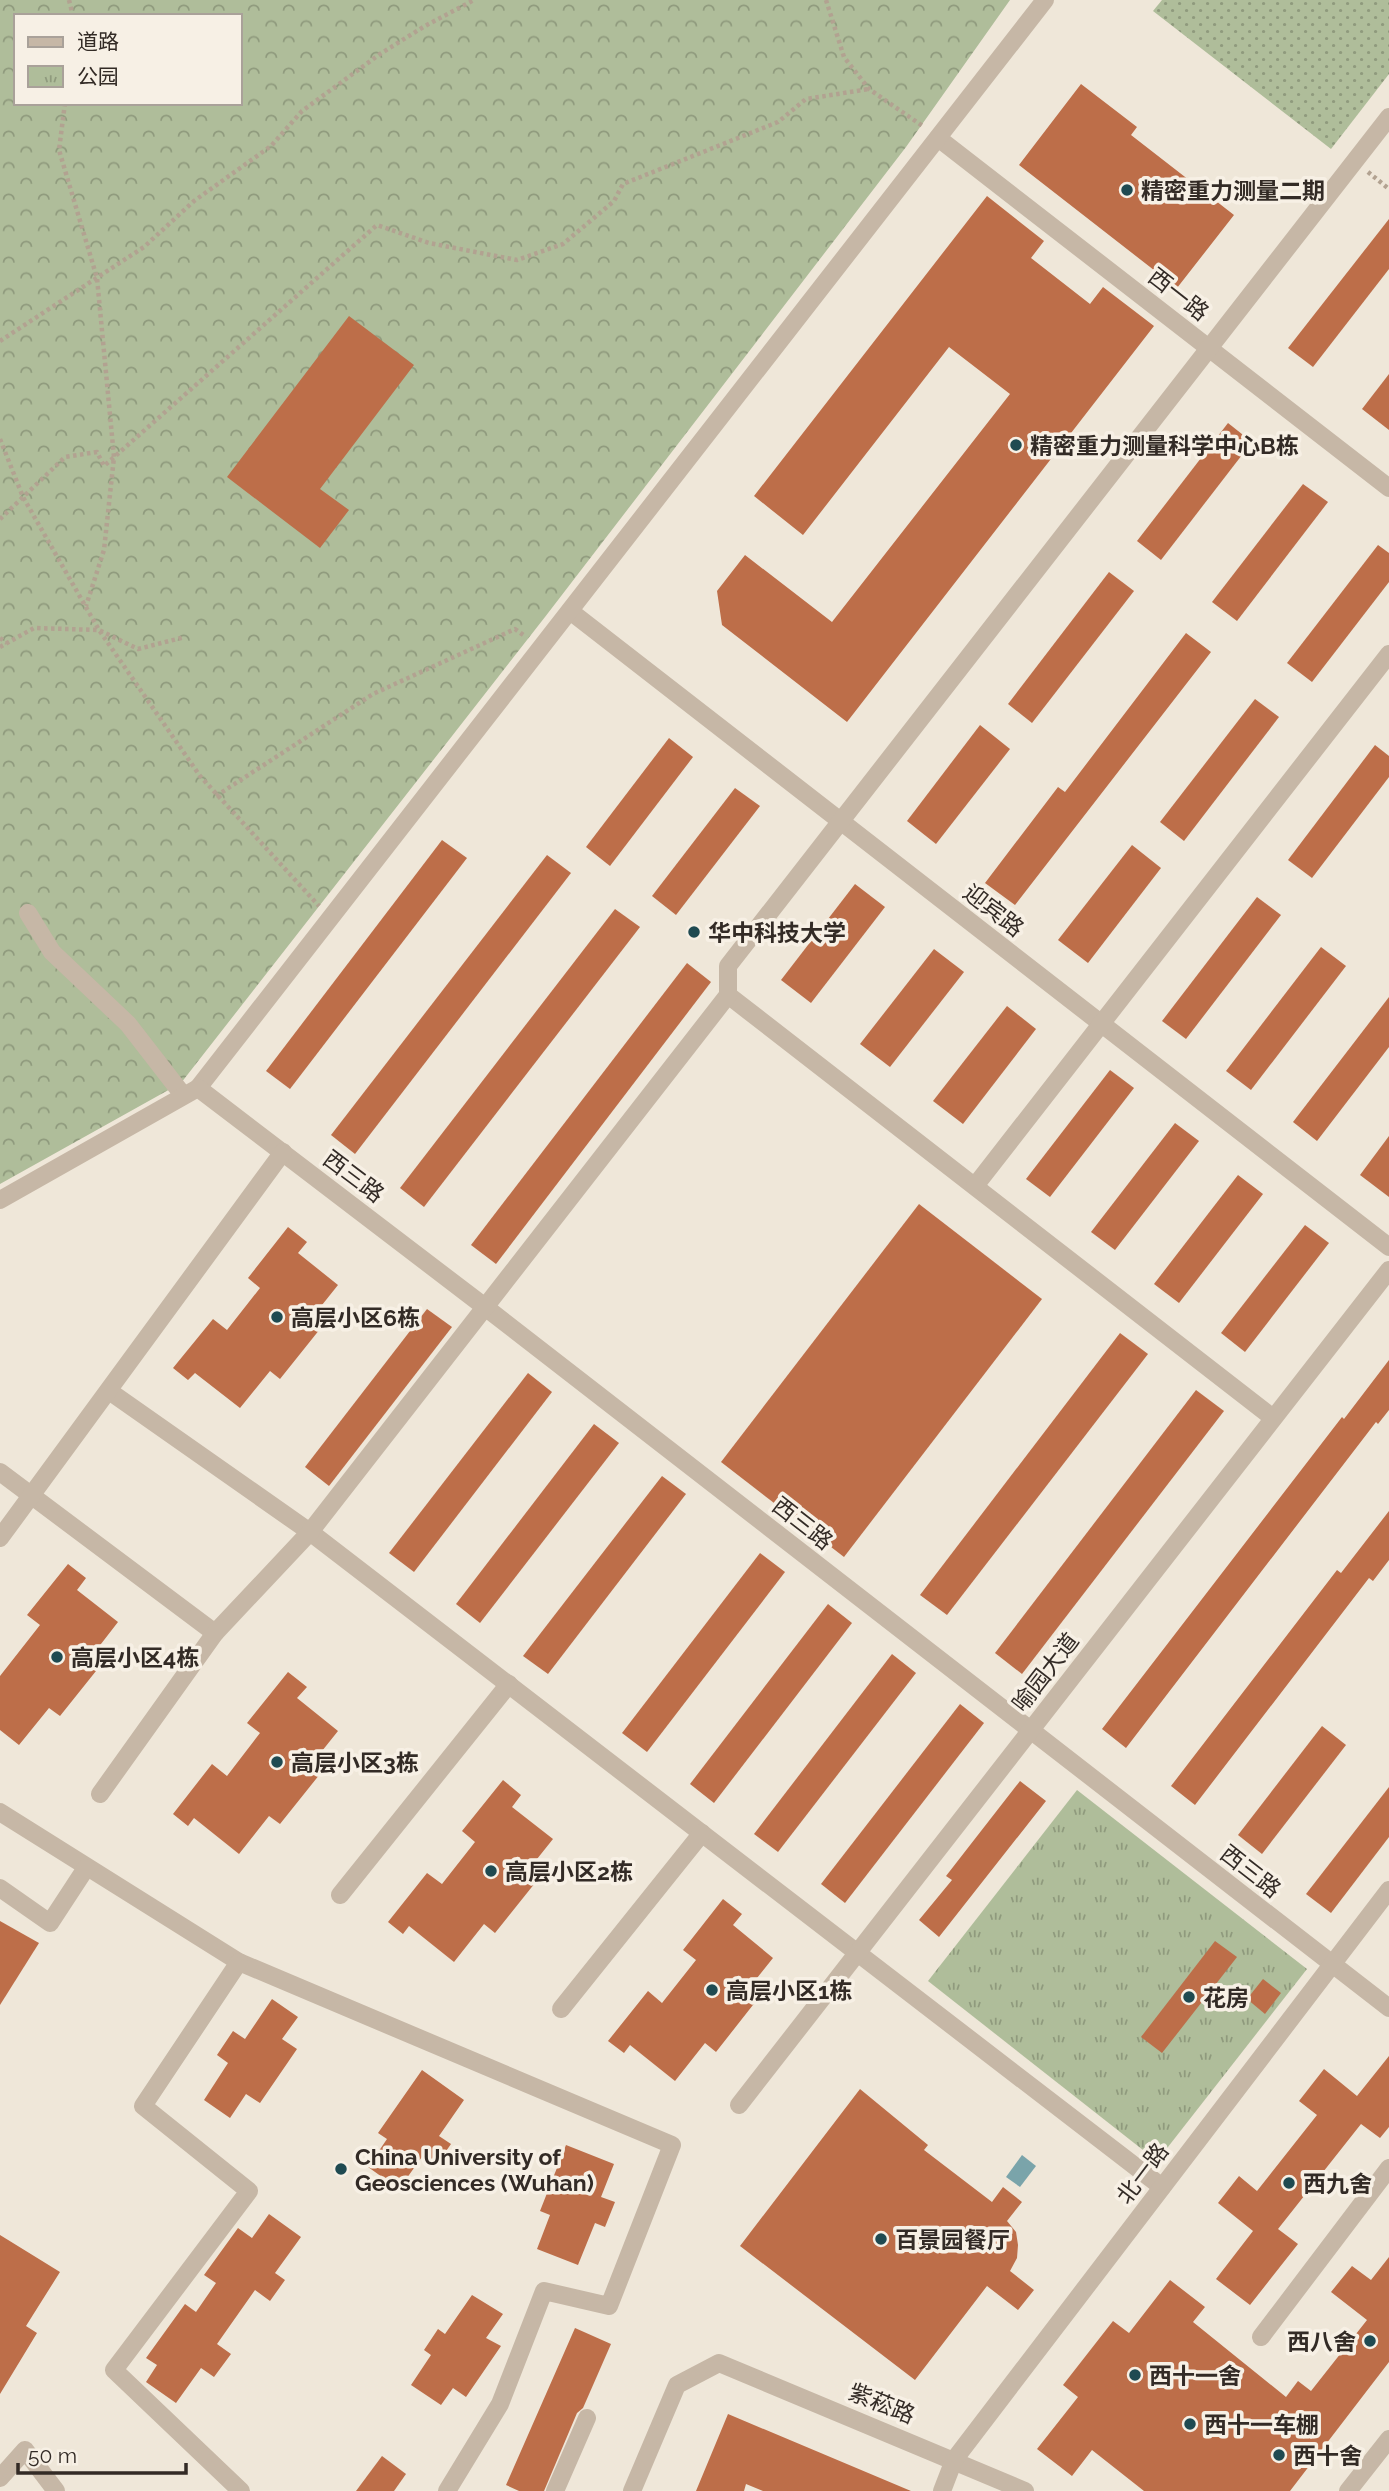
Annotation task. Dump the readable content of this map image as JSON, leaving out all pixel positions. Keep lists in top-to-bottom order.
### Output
{
  "streets": {
    "street": [
      "西一路",
      "迎宾路",
      "西三路",
      "喻园大道",
      "北一路",
      "紫菘路"
    ]
  },
  "crossings": [
    ["西三路", "喻园大道"],
    ["西三路", "北一路"],
    ["北一路", "紫菘路"]
  ],
  "places": [
    "精密重力测量二期",
    "精密重力测量科学中心B栋",
    "华中科技大学",
    "高层小区6栋",
    "高层小区4栋",
    "高层小区3栋",
    "高层小区2栋",
    "高层小区1栋",
    "花房",
    "China University of Geosciences (Wuhan)",
    "西九舍",
    "百景园餐厅",
    "西八舍",
    "西十一舍",
    "西十一车棚",
    "西十舍"
  ],
  "legend": ["道路", "公园"],
  "scale_bar": "50 m"
}
